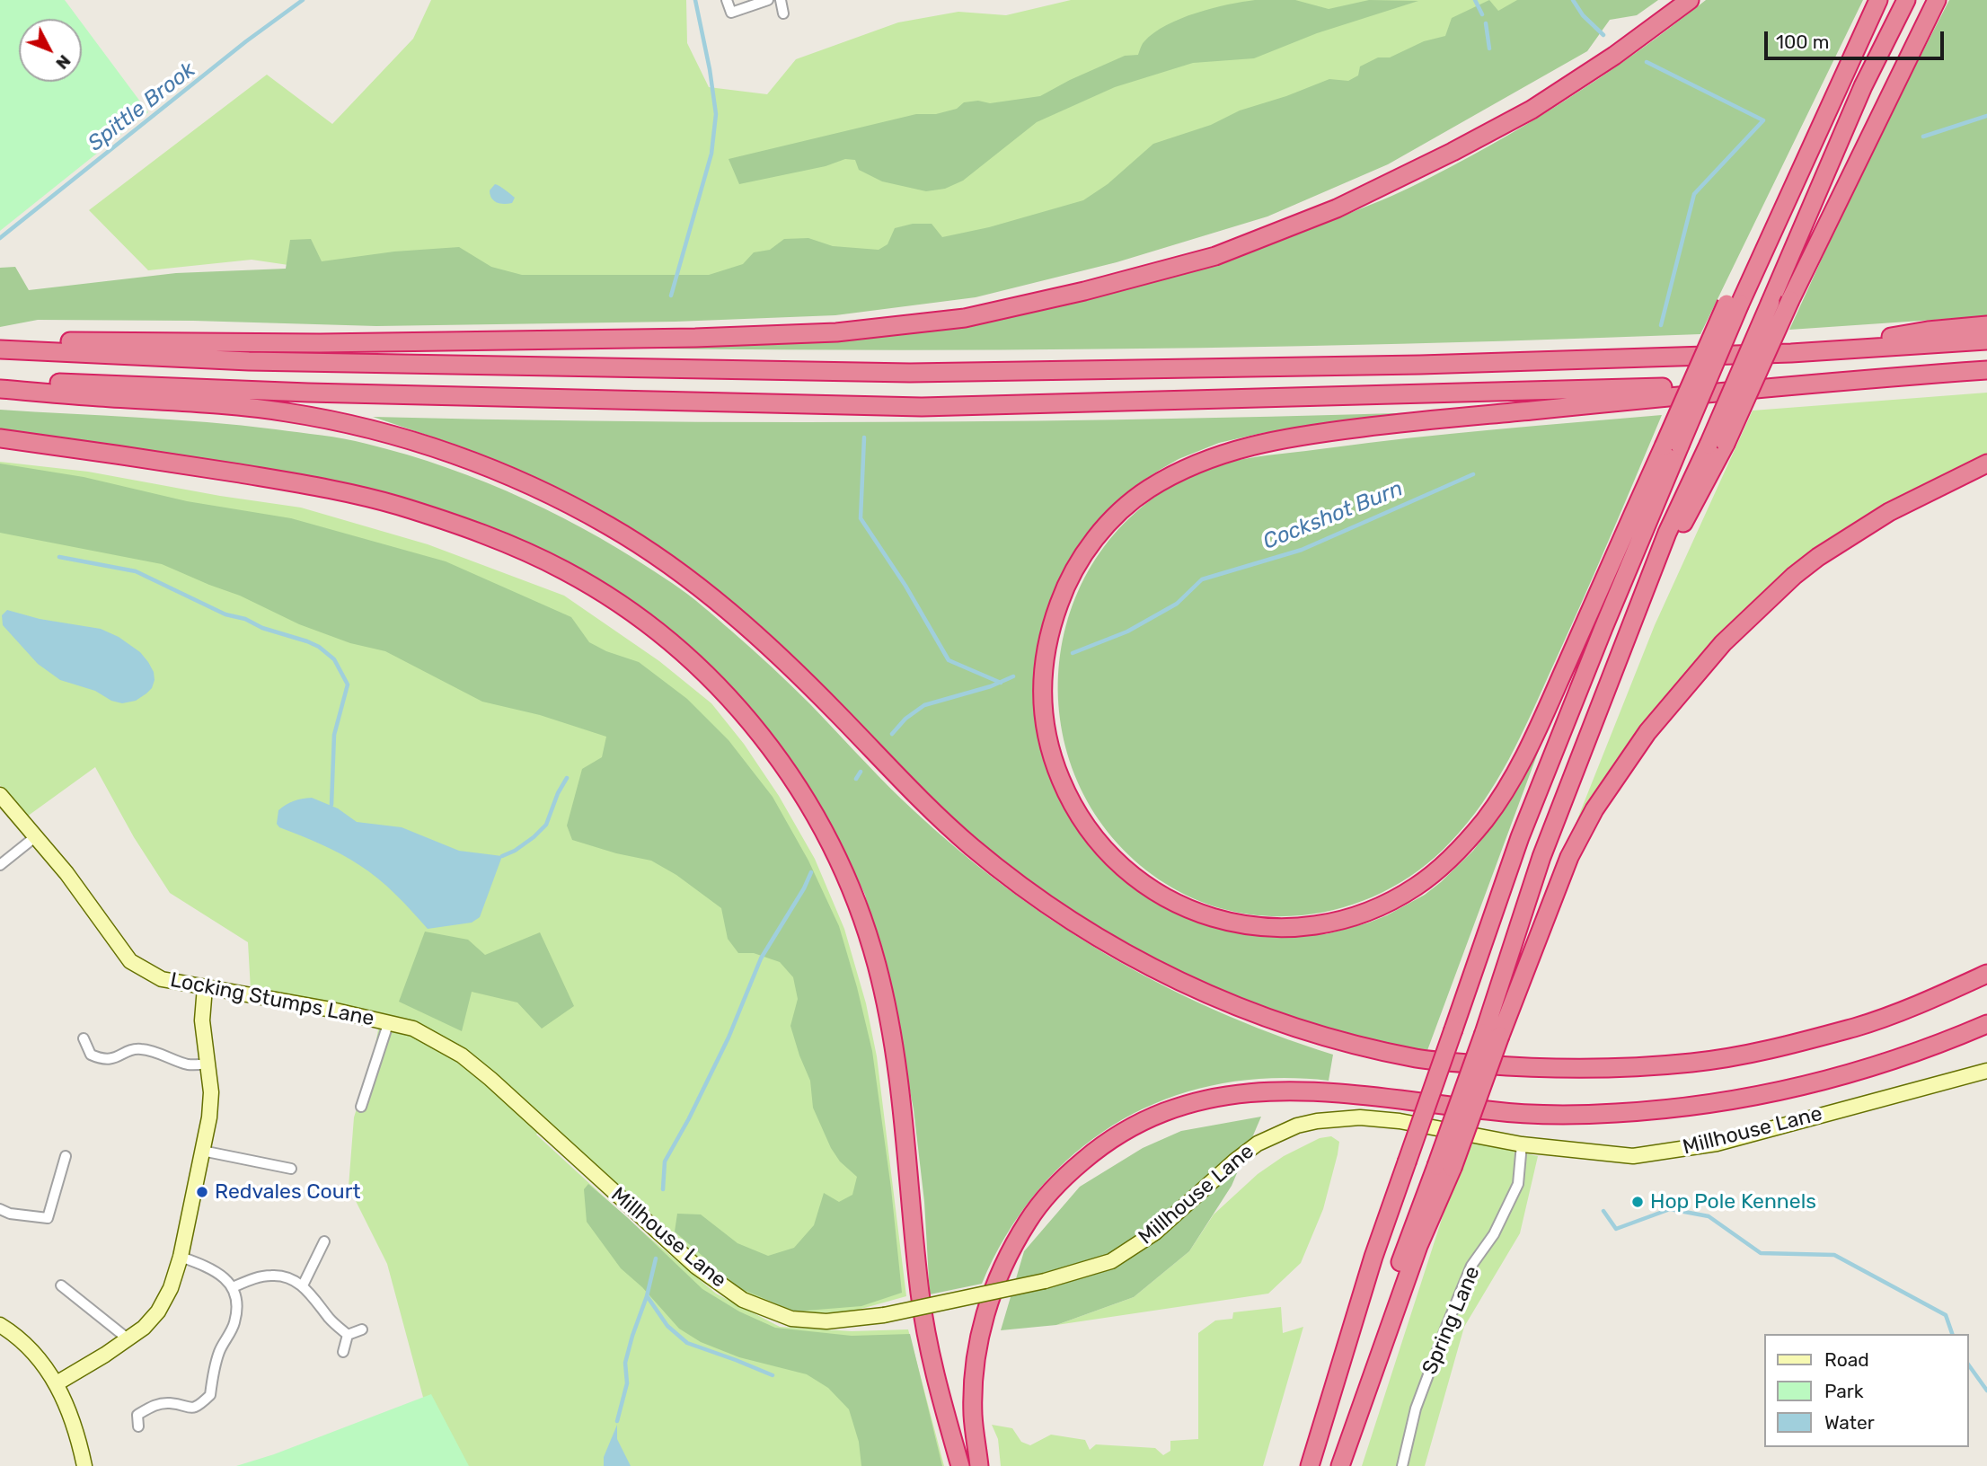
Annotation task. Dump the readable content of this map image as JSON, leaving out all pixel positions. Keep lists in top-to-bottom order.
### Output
{
  "streets": {
    "street": ["Locking Stumps Lane", "Millhouse Lane", "Spring Lane"]
  },
  "crossings": [
    ["Locking Stumps Lane", "Millhouse Lane"],
    ["Millhouse Lane", "Spring Lane"]
  ],
  "water": ["Spittle Brook", "Cockshot Burn"],
  "places": ["Redvales Court", "Hop Pole Kennels"],
  "legend": ["Road", "Park", "Water"],
  "scale_bar": "100 m",
  "north": "bottom right"
}
